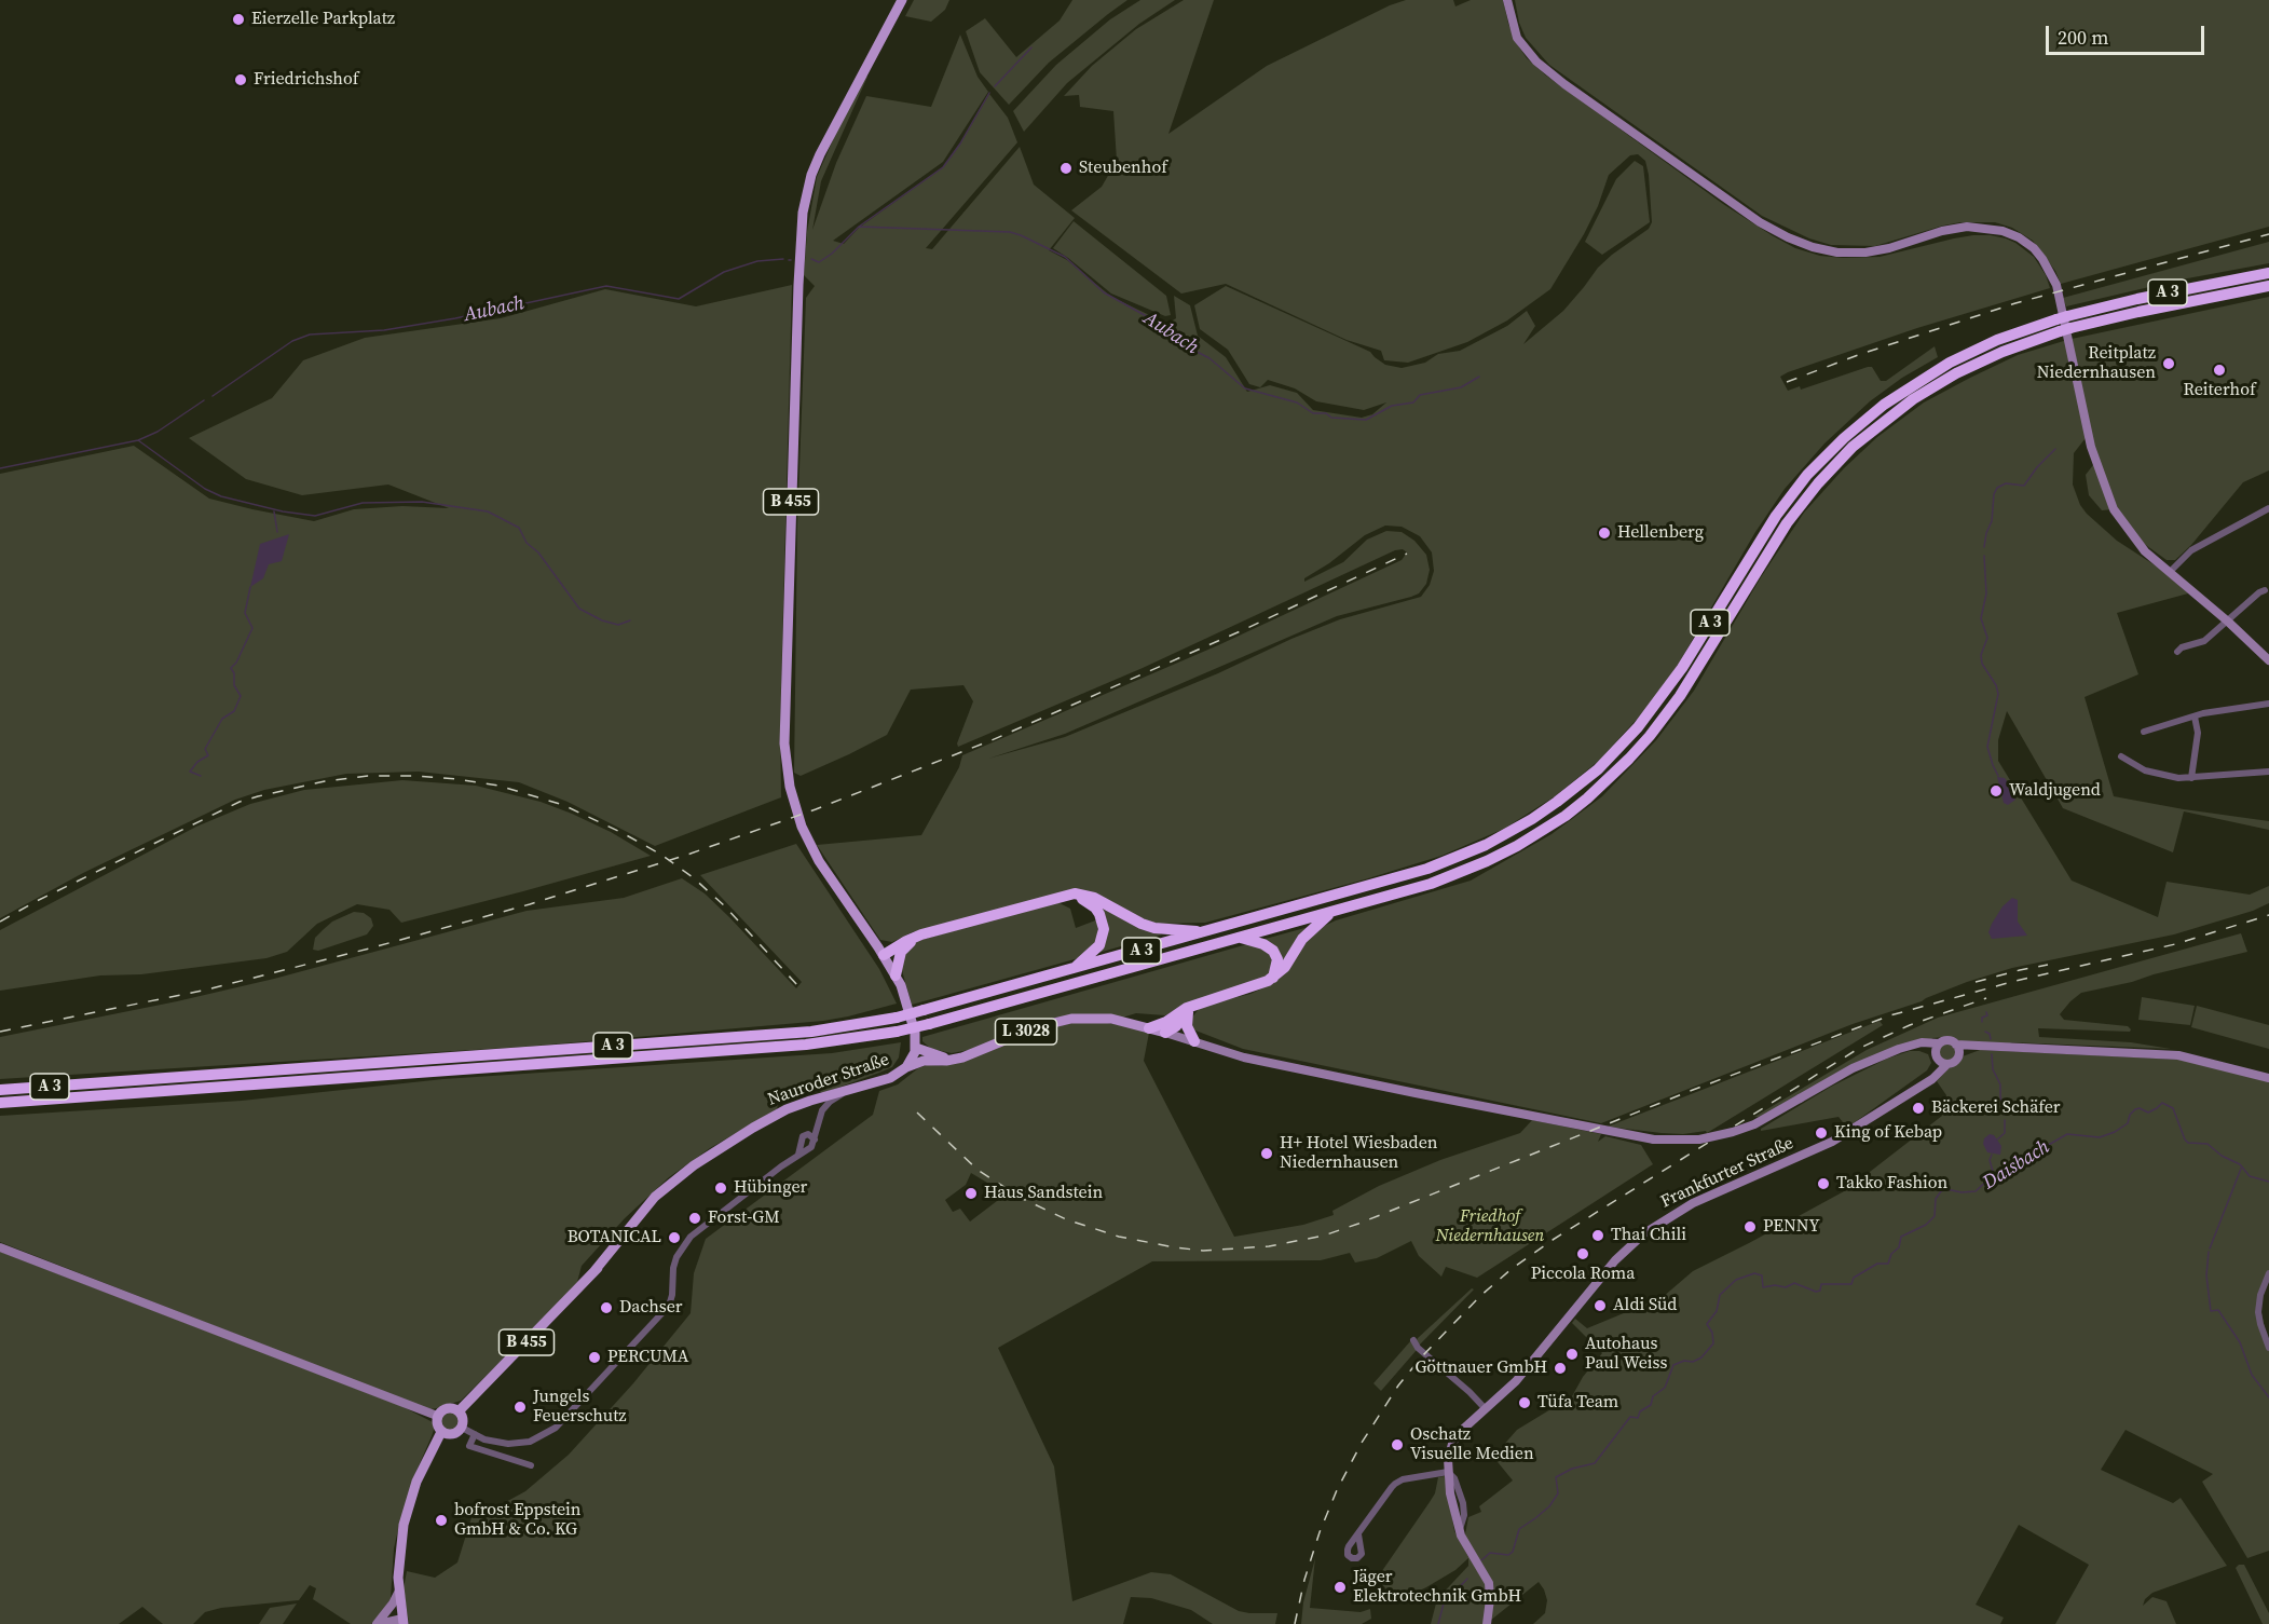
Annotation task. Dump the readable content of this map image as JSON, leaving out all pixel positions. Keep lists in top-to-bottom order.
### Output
{
  "streets": {
    "highway": ["A 3"],
    "main road": [
      "B 455",
      "L 3028",
      "Nauroder Straße",
      "Frankfurter Straße"
    ]
  },
  "crossings": [
    ["B 455", "Nauroder Straße"],
    ["L 3028", "Nauroder Straße"]
  ],
  "water": ["Aubach", "Daisbach"],
  "parks": ["Friedhof Niedernhausen"],
  "places": [
    "Eierzelle Parkplatz",
    "Friedrichshof",
    "Steubenhof",
    "Reitplatz Niedernhausen",
    "Reiterhof",
    "Hellenberg",
    "Waldjugend",
    "Bäckerei Schäfer",
    "King of Kebap",
    "H+ Hotel Wiesbaden Niedernhausen",
    "Takko Fashion",
    "Hübinger",
    "Haus Sandstein",
    "Forst-GM",
    "PENNY",
    "Thai Chili",
    "BOTANICAL",
    "Piccola Roma",
    "Aldi Süd",
    "Dachser",
    "Autohaus Paul Weiss",
    "PERCUMA",
    "Göttnauer GmbH",
    "Tüfa Team",
    "Jungels Feuerschutz",
    "Oschatz Visuelle Medien",
    "bofrost Eppstein GmbH & Co. KG",
    "Jäger Elektrotechnik GmbH"
  ],
  "scale_bar": "200 m"
}
